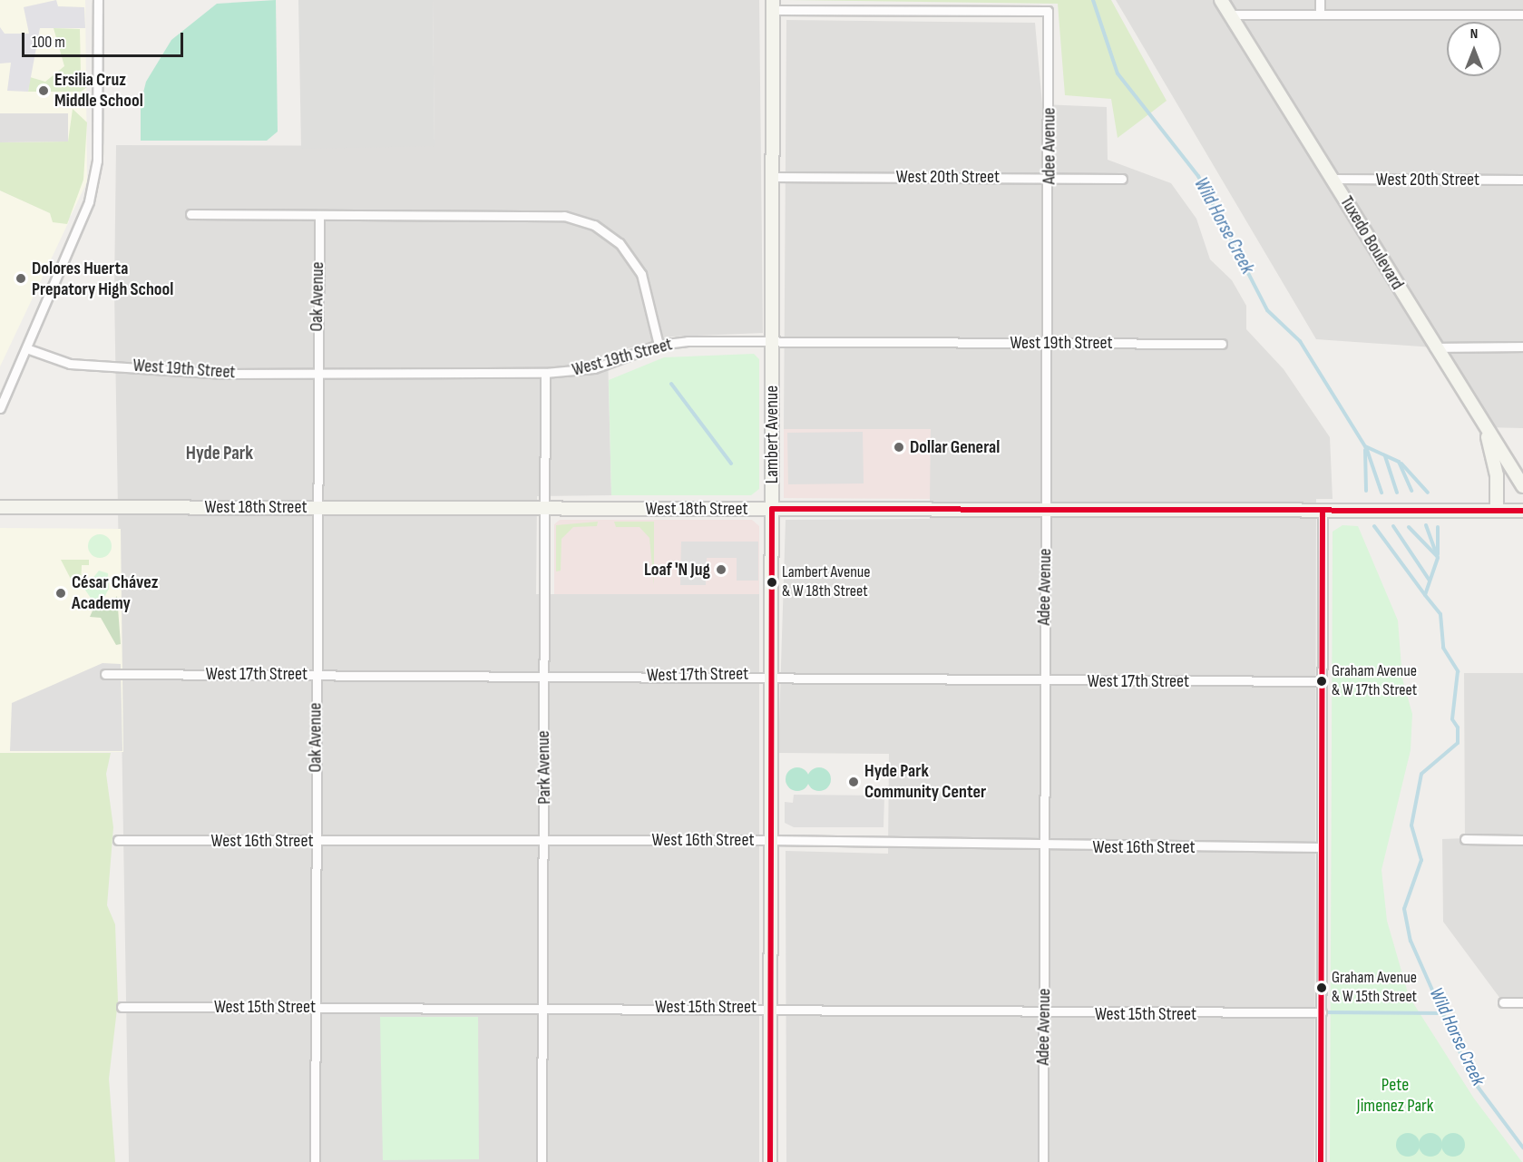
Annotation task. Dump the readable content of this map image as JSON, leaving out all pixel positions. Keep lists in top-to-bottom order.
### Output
{
  "streets": {
    "street": [
      "Adee Avenue",
      "West 20th Street",
      "Tuxedo Boulevard",
      "Oak Avenue",
      "West 19th Street",
      "Lambert Avenue",
      "West 18th Street",
      "West 17th Street",
      "Park Avenue",
      "West 16th Street",
      "West 15th Street"
    ]
  },
  "crossings": [
    ["Adee Avenue", "West 20th Street"],
    ["Adee Avenue", "West 19th Street"],
    ["Adee Avenue", "Lambert Avenue"],
    ["Adee Avenue", "West 18th Street"],
    ["Adee Avenue", "West 17th Street"],
    ["Adee Avenue", "West 16th Street"],
    ["Adee Avenue", "West 15th Street"],
    ["West 20th Street", "Tuxedo Boulevard"],
    ["West 20th Street", "Lambert Avenue"],
    ["Oak Avenue", "West 19th Street"],
    ["Oak Avenue", "West 18th Street"],
    ["Oak Avenue", "West 17th Street"],
    ["Oak Avenue", "West 16th Street"],
    ["Oak Avenue", "West 15th Street"],
    ["West 19th Street", "Lambert Avenue"],
    ["West 19th Street", "Park Avenue"],
    ["Lambert Avenue", "West 18th Street"],
    ["Lambert Avenue", "West 17th Street"],
    ["Lambert Avenue", "West 16th Street"],
    ["Lambert Avenue", "West 15th Street"],
    ["West 18th Street", "Park Avenue"],
    ["West 17th Street", "Park Avenue"],
    ["Park Avenue", "West 16th Street"],
    ["Park Avenue", "West 15th Street"]
  ],
  "districts": ["Hyde Park"],
  "water": ["Wild Horse Creek"],
  "parks": ["Pete Jimenez Park"],
  "places": [
    "Ersilia Cruz Middle School",
    "Dolores Huerta Prepatory High School",
    "Dollar General",
    "Loaf 'N Jug",
    "Lambert Avenue & W 18th Street",
    "César Chávez Academy",
    "Graham Avenue & W 17th Street",
    "Hyde Park Community Center",
    "Graham Avenue & W 15th Street"
  ],
  "scale_bar": "100 m",
  "north": "top"
}
